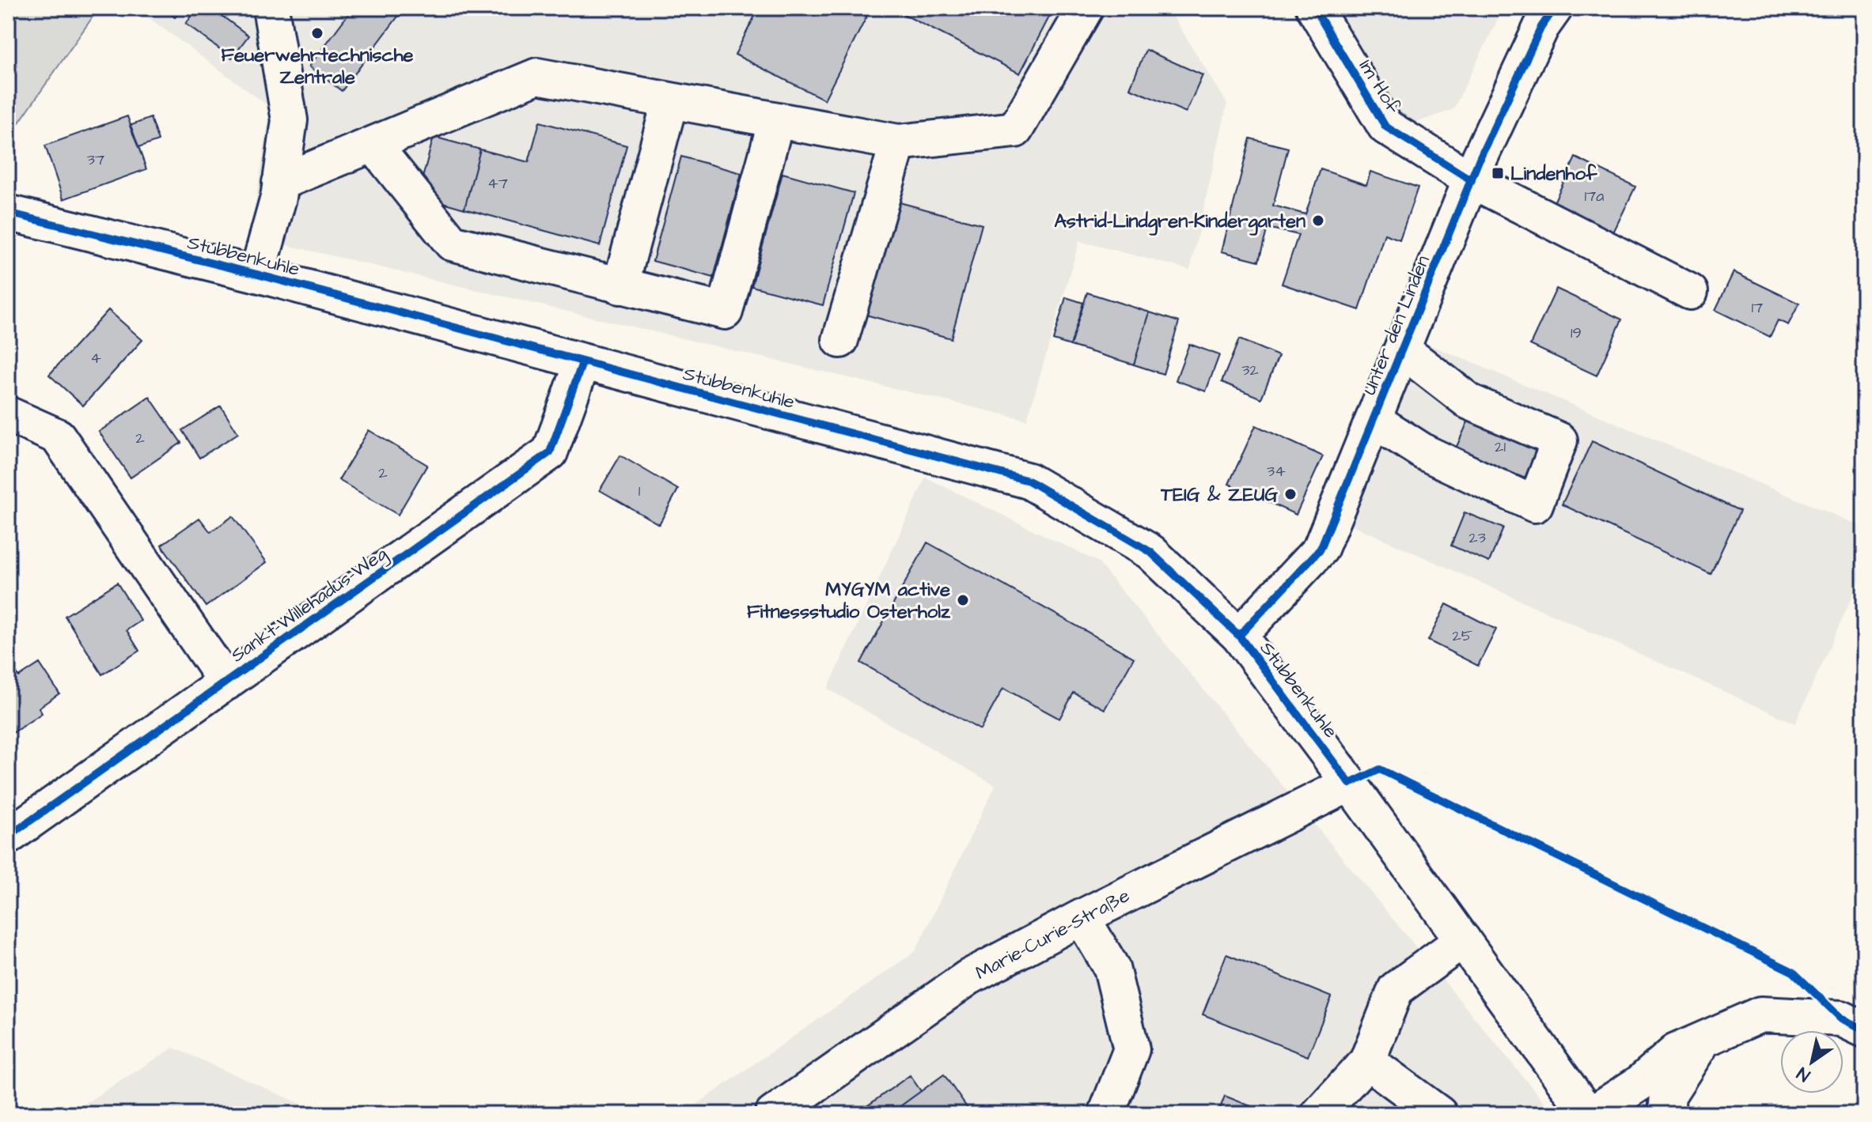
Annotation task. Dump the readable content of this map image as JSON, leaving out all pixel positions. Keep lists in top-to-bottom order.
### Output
{
  "streets": {
    "street": [
      "Im Hof",
      "Stubbenkuhle",
      "Unter den Linden",
      "Sankt-Willehadus-Weg",
      "Marie-Curie-Straße"
    ]
  },
  "crossings": [
    ["Im Hof", "Unter den Linden"],
    ["Stubbenkuhle", "Unter den Linden"],
    ["Stubbenkuhle", "Sankt-Willehadus-Weg"],
    ["Stubbenkuhle", "Marie-Curie-Straße"]
  ],
  "places": {
    "other": [
      "Feuerwehrtechnische Zentrale",
      "Astrid-Lindgren-Kindergarten",
      "TEIG & ZEUG",
      "MYGYM active Fitnessstudio Osterholz"
    ],
    "transit": ["Lindenhof"]
  },
  "house_numbers": [
    "37",
    "47",
    "17a",
    "17",
    "19",
    "4",
    "32",
    "2",
    "21",
    "34",
    "2",
    "1",
    "23",
    "25"
  ],
  "north": "bottom left"
}
